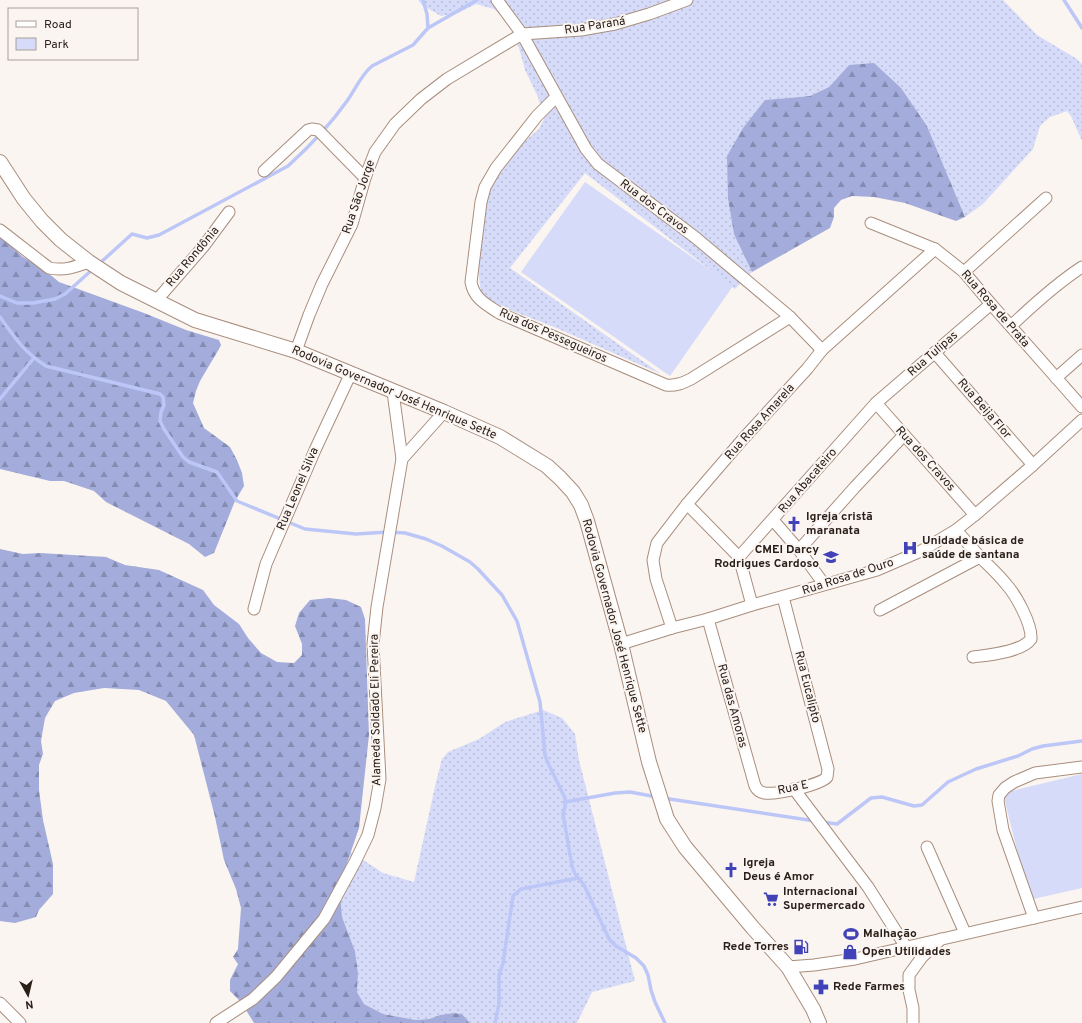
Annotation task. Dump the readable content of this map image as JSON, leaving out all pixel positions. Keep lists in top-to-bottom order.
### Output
{
  "streets": {
    "main road": ["Rodovia Governador José Henrique Sette"],
    "street": [
      "Rua Paraná",
      "Rua São Jorge",
      "Rua dos Cravos",
      "Rua Rondônia",
      "Rua Rosa de Prata",
      "Rua dos Pessegueiros",
      "Rua Tulipas",
      "Rua Beija Flor",
      "Rua Rosa Amarela",
      "Rua Abacateiro",
      "Rua Leonel Silva",
      "Rua Rosa de Ouro",
      "Rua Eucalipto",
      "Rua das Amoras",
      "Alameda Soldado Eli Pereira",
      "Rua E"
    ]
  },
  "crossings": [
    ["Rua Paraná", "Rua São Jorge"],
    ["Rua Paraná", "Rua dos Cravos"],
    ["Rua São Jorge", "Rua dos Cravos"],
    ["Rua São Jorge", "Rodovia Governador José Henrique Sette"],
    ["Rua dos Cravos", "Rua dos Pessegueiros"],
    ["Rua dos Cravos", "Rua Tulipas"],
    ["Rua dos Cravos", "Rua Rosa Amarela"],
    ["Rua dos Cravos", "Rua Abacateiro"],
    ["Rua dos Cravos", "Rua Rosa de Ouro"],
    ["Rua Rondônia", "Rodovia Governador José Henrique Sette"],
    ["Rua Rosa de Prata", "Rua Tulipas"],
    ["Rua Rosa de Prata", "Rua Rosa Amarela"],
    ["Rua Tulipas", "Rua Beija Flor"],
    ["Rua Tulipas", "Rua Abacateiro"],
    ["Rodovia Governador José Henrique Sette", "Rua Leonel Silva"],
    ["Rodovia Governador José Henrique Sette", "Rua Rosa de Ouro"],
    ["Rodovia Governador José Henrique Sette", "Alameda Soldado Eli Pereira"],
    ["Rua Beija Flor", "Rua Rosa de Ouro"],
    ["Rua Rosa Amarela", "Rua Rosa de Ouro"],
    ["Rua Rosa de Ouro", "Rua Eucalipto"],
    ["Rua Rosa de Ouro", "Rua das Amoras"],
    ["Rua Eucalipto", "Rua E"],
    ["Rua das Amoras", "Rua E"]
  ],
  "places": {
    "church": ["Igreja cristã maranata", "Igreja Deus é Amor"],
    "hospital": ["Unidade básica de saúde de santana"],
    "school or university": ["CMEI Darcy Rodrigues Cardoso"],
    "supermarket": ["Internacional Supermercado"],
    "sports": ["Malhação"],
    "fuel station": ["Rede Torres"],
    "shop": ["Open Utilidades"],
    "pharmacy": ["Rede Farmes"]
  },
  "legend": ["Road", "Park"],
  "north": "bottom"
}
